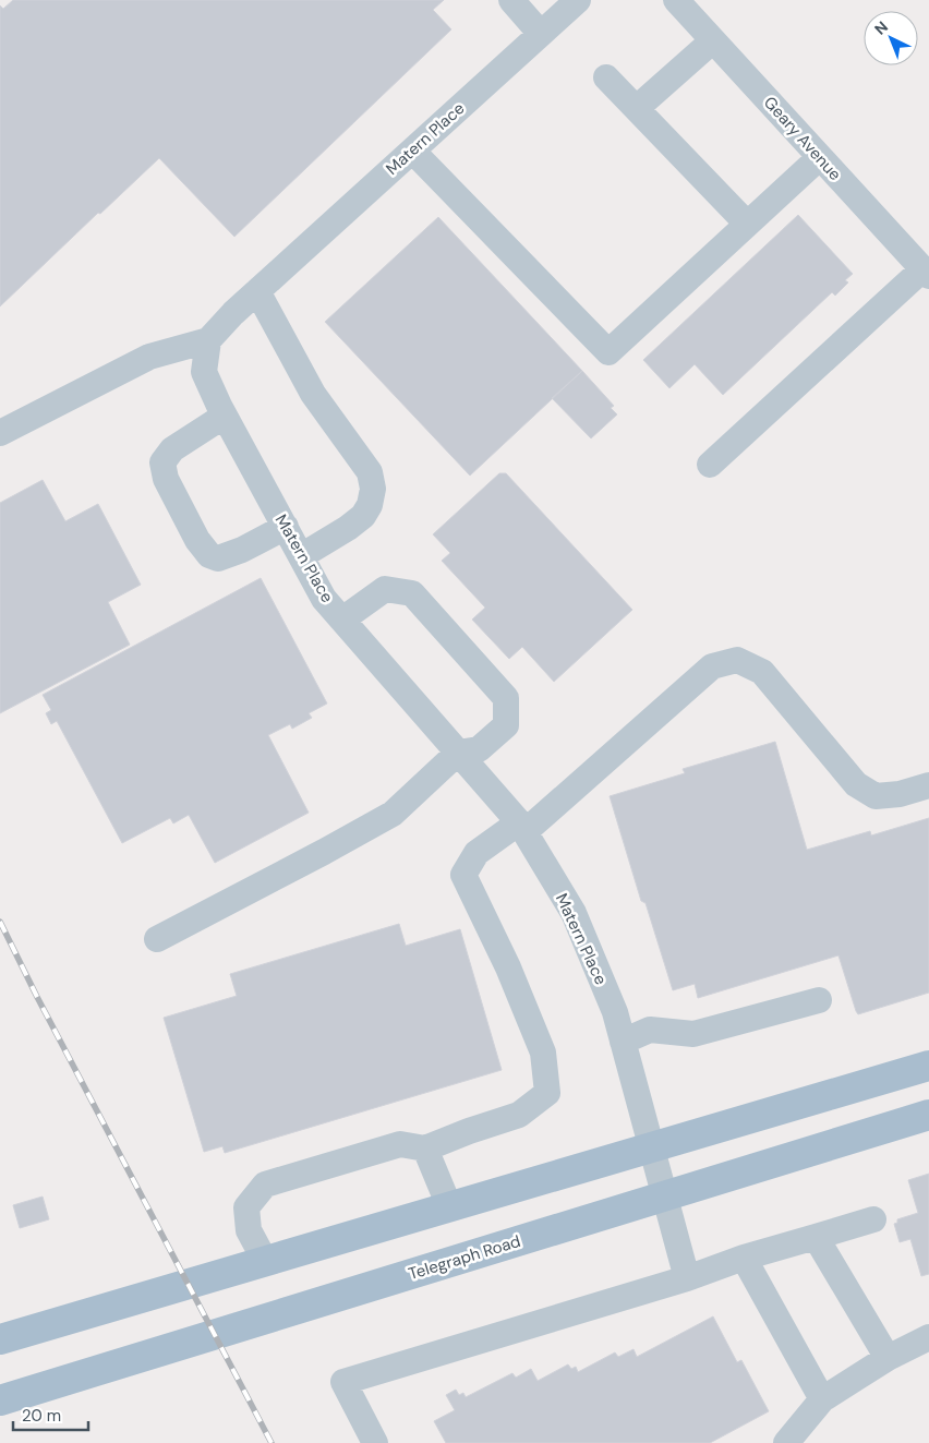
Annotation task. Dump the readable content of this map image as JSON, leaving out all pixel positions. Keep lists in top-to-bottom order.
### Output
{
  "streets": {
    "main road": ["Telegraph Road"],
    "street": ["Matern Place", "Geary Avenue"]
  },
  "crossings": [
    ["Matern Place", "Telegraph Road"]
  ],
  "scale_bar": "20 m",
  "north": "top left"
}
